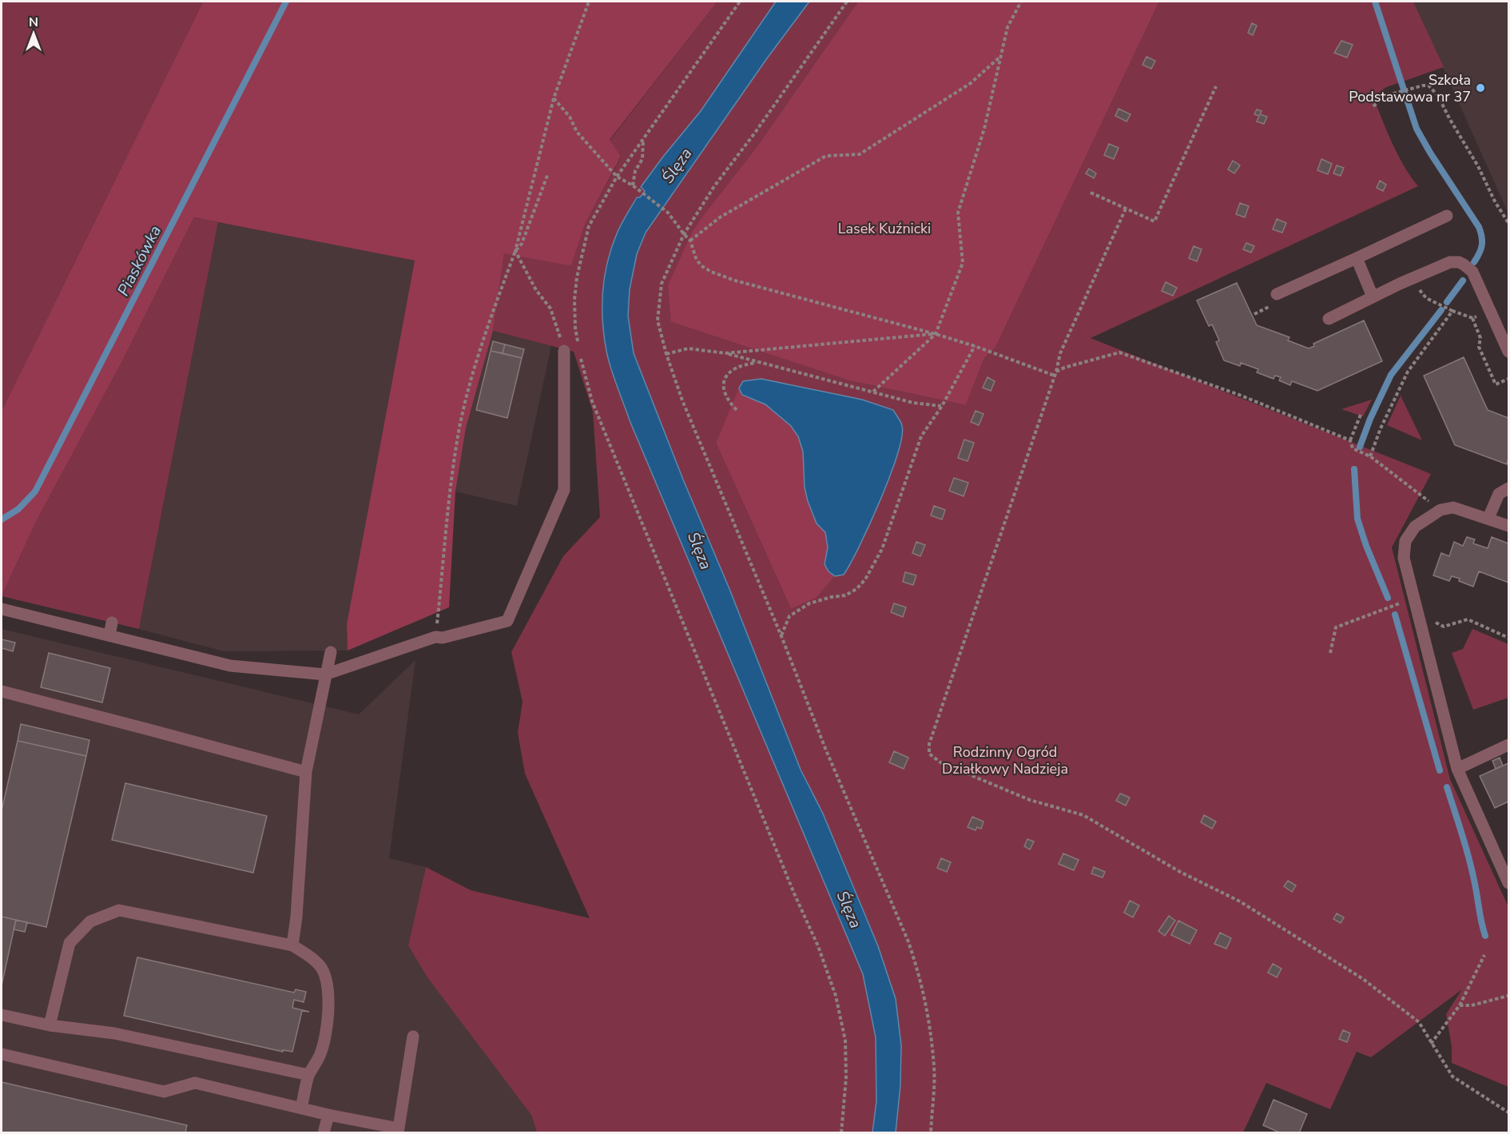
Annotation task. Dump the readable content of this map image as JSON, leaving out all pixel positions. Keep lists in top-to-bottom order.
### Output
{
  "water": ["Ślęza", "Piaskówka"],
  "parks": ["Lasek Kuźnicki", "Rodzinny Ogród Działkowy Nadzieja"],
  "places": ["Szkoła Podstawowa nr 37"],
  "north": "top"
}
